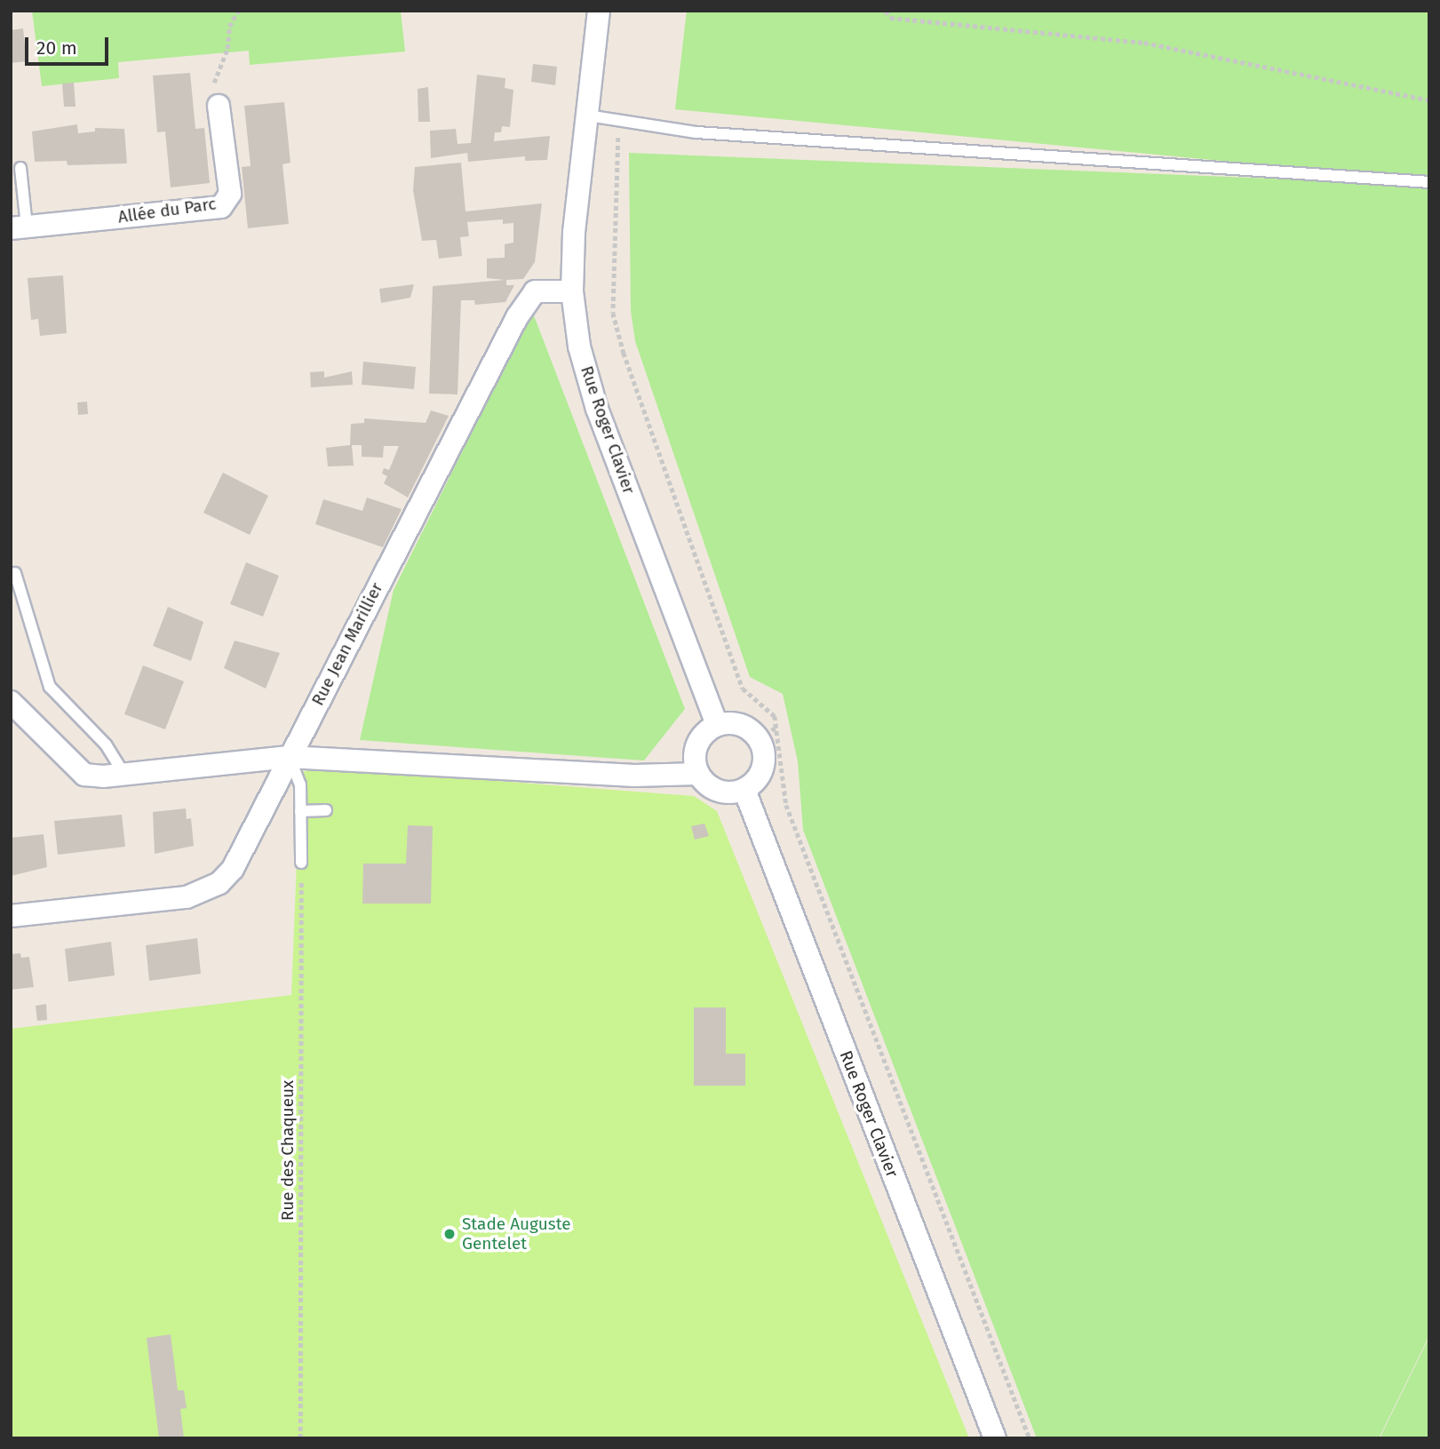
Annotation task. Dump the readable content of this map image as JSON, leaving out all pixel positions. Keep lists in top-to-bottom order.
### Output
{
  "streets": {
    "street": ["Allée du Parc", "Rue Roger Clavier", "Rue Jean Marillier"],
    "path": ["Rue des Chaqueux"]
  },
  "crossings": [
    ["Rue Roger Clavier", "Rue Jean Marillier"]
  ],
  "places": ["Stade Auguste Gentelet"],
  "scale_bar": "20 m"
}
